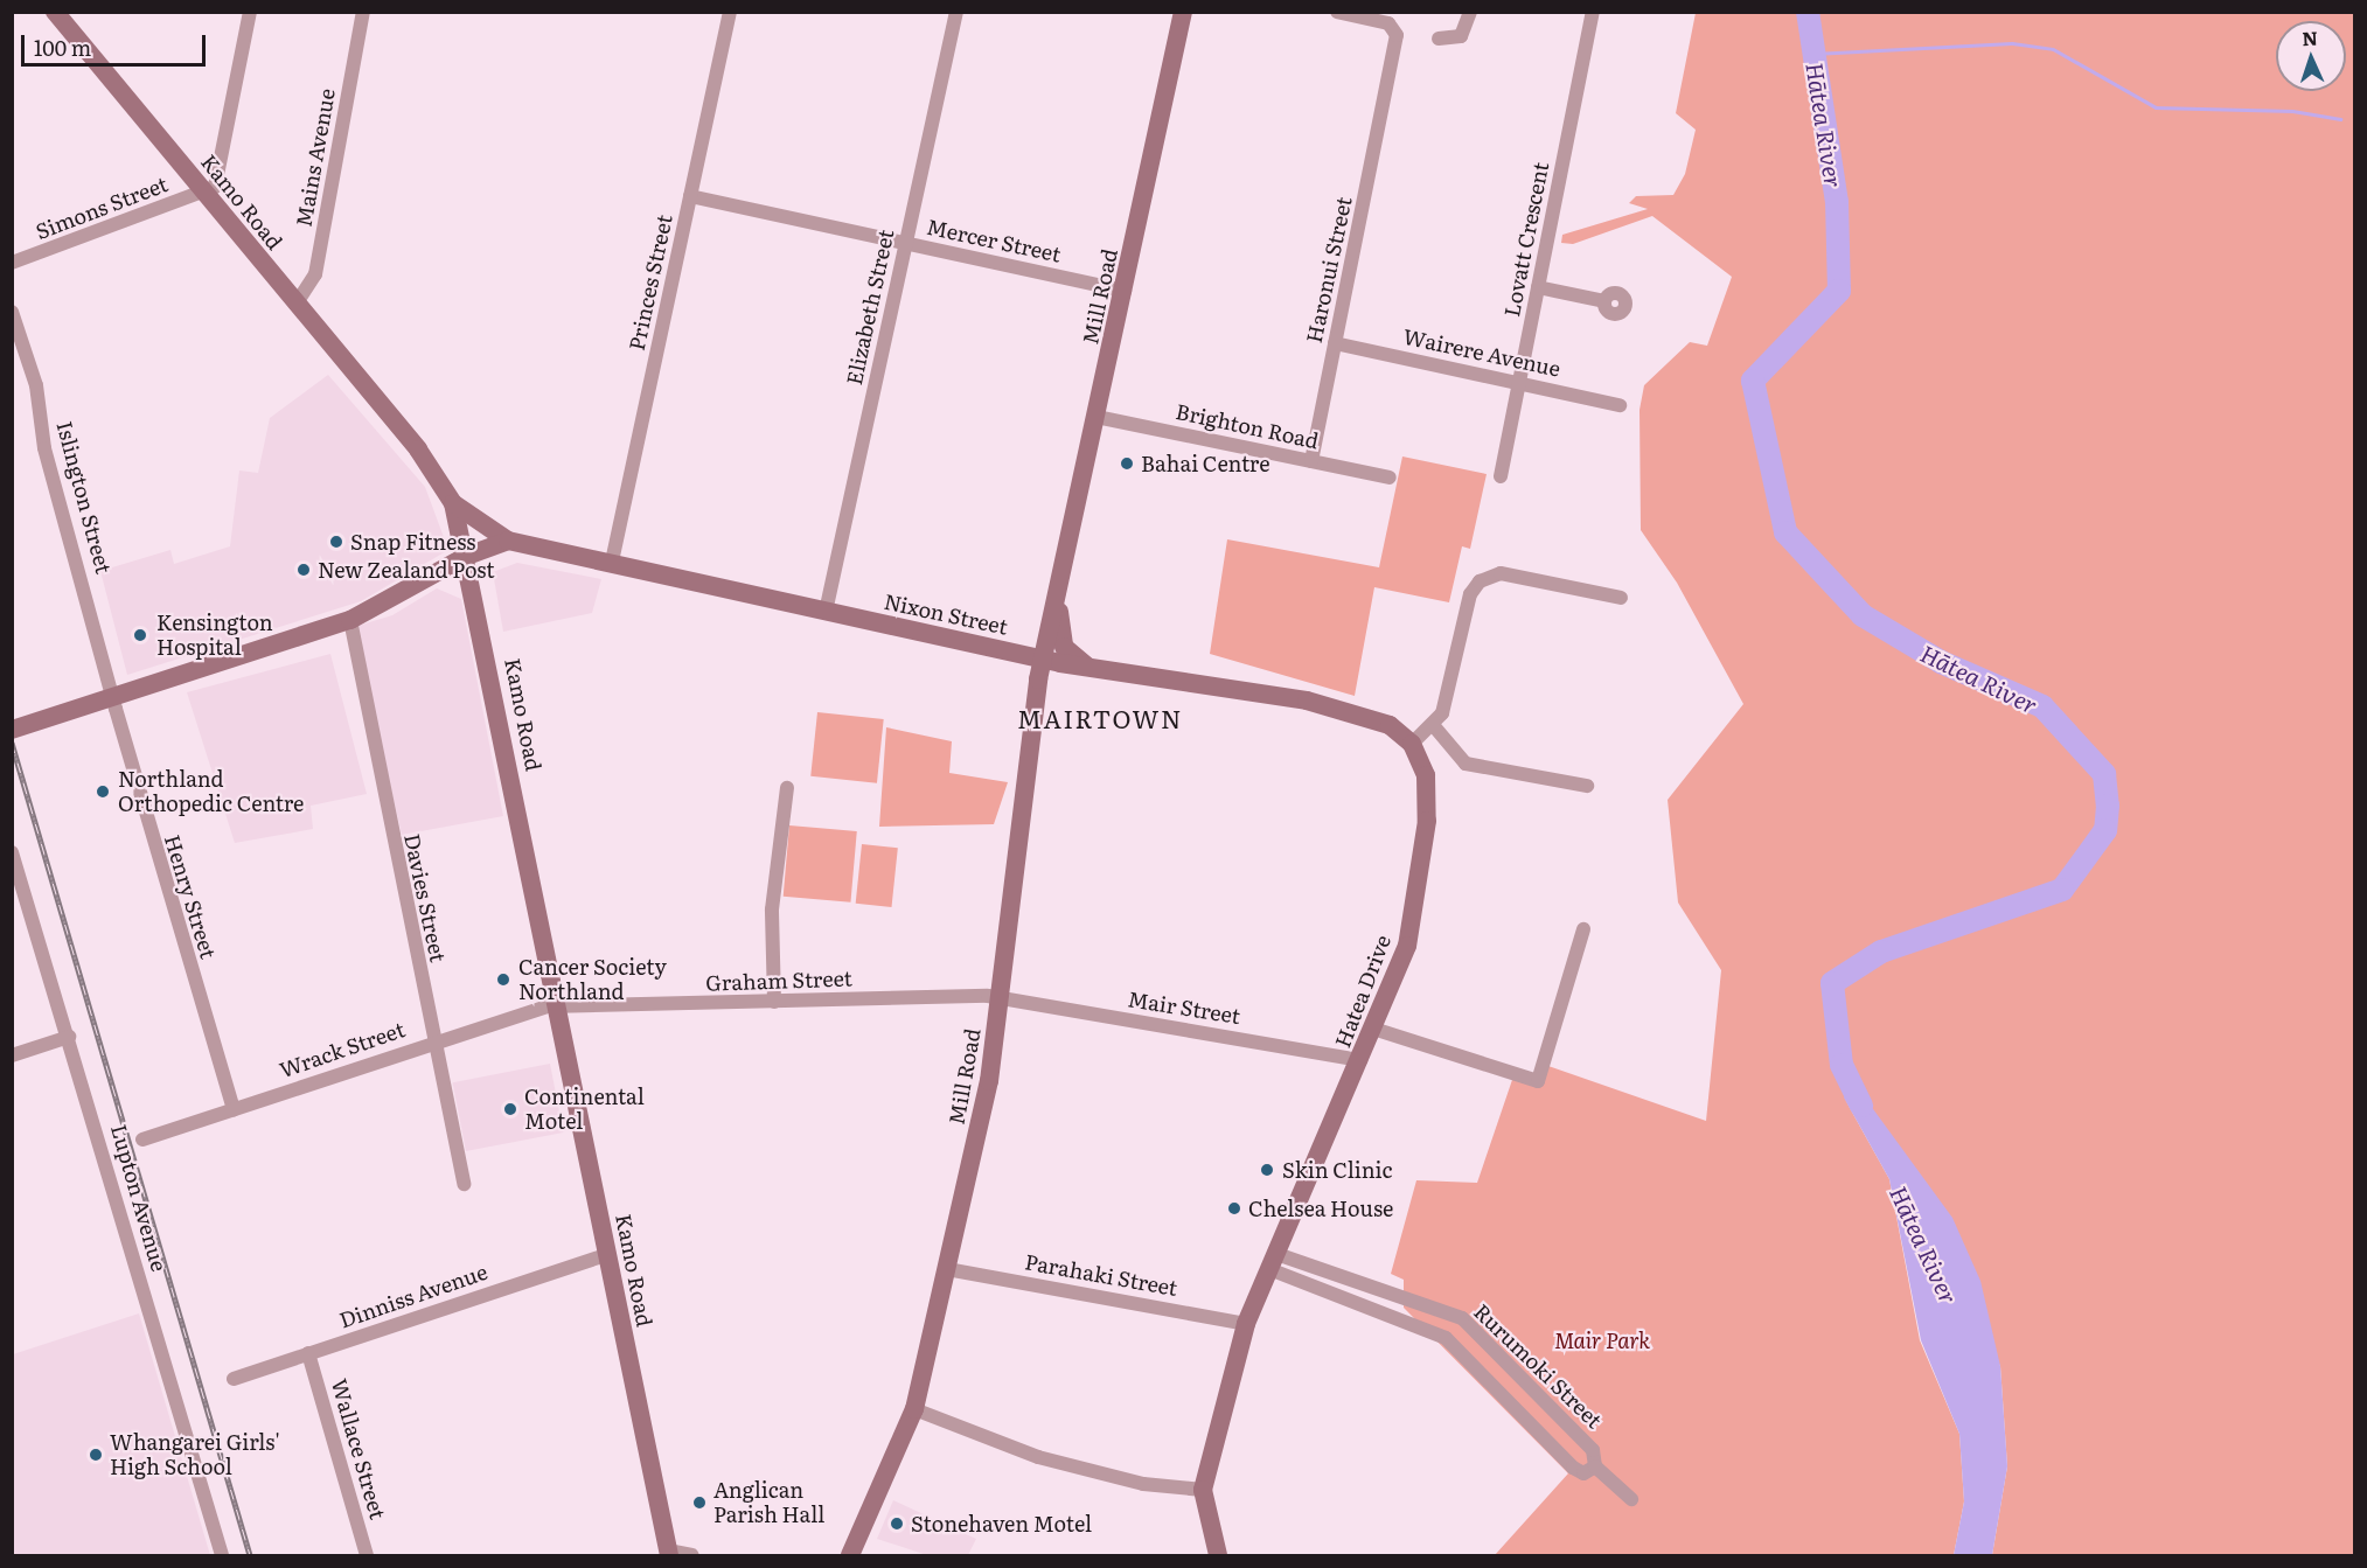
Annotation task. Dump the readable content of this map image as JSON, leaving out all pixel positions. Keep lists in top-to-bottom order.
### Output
{
  "streets": {
    "main road": [
      "Kamo Road",
      "Mill Road",
      "Nixon Street",
      "Hatea Drive"
    ],
    "street": [
      "Mains Avenue",
      "Simons Street",
      "Lovatt Crescent",
      "Mercer Street",
      "Haronui Street",
      "Princes Street",
      "Elizabeth Street",
      "Wairere Avenue",
      "Brighton Road",
      "Islington Street",
      "Henry Street",
      "Davies Street",
      "Graham Street",
      "Mair Street",
      "Wrack Street",
      "Lupton Avenue",
      "Parahaki Street",
      "Dinniss Avenue",
      "Rurumoki Street",
      "Wallace Street"
    ]
  },
  "crossings": [
    ["Mains Avenue", "Kamo Road"],
    ["Kamo Road", "Simons Street"],
    ["Kamo Road", "Graham Street"],
    ["Kamo Road", "Wrack Street"],
    ["Kamo Road", "Dinniss Avenue"],
    ["Lovatt Crescent", "Wairere Avenue"],
    ["Mercer Street", "Princes Street"],
    ["Mercer Street", "Mill Road"],
    ["Mercer Street", "Elizabeth Street"],
    ["Haronui Street", "Wairere Avenue"],
    ["Haronui Street", "Brighton Road"],
    ["Princes Street", "Nixon Street"],
    ["Mill Road", "Brighton Road"],
    ["Mill Road", "Nixon Street"],
    ["Mill Road", "Graham Street"],
    ["Mill Road", "Mair Street"],
    ["Mill Road", "Parahaki Street"],
    ["Elizabeth Street", "Nixon Street"],
    ["Islington Street", "Henry Street"],
    ["Nixon Street", "Hatea Drive"],
    ["Henry Street", "Wrack Street"],
    ["Davies Street", "Wrack Street"],
    ["Graham Street", "Mair Street"],
    ["Graham Street", "Wrack Street"],
    ["Hatea Drive", "Mair Street"],
    ["Hatea Drive", "Parahaki Street"],
    ["Hatea Drive", "Rurumoki Street"],
    ["Dinniss Avenue", "Wallace Street"]
  ],
  "districts": ["MAIRTOWN"],
  "water": ["Hātea River"],
  "parks": ["Mair Park"],
  "places": [
    "Bahai Centre",
    "Snap Fitness",
    "New Zealand Post",
    "Kensington Hospital",
    "Northland Orthopedic Centre",
    "Cancer Society Northland",
    "Continental Motel",
    "Skin Clinic",
    "Chelsea House",
    "Whangarei Girls' High School",
    "Anglican Parish Hall",
    "Stonehaven Motel"
  ],
  "scale_bar": "100 m",
  "north": "top"
}
